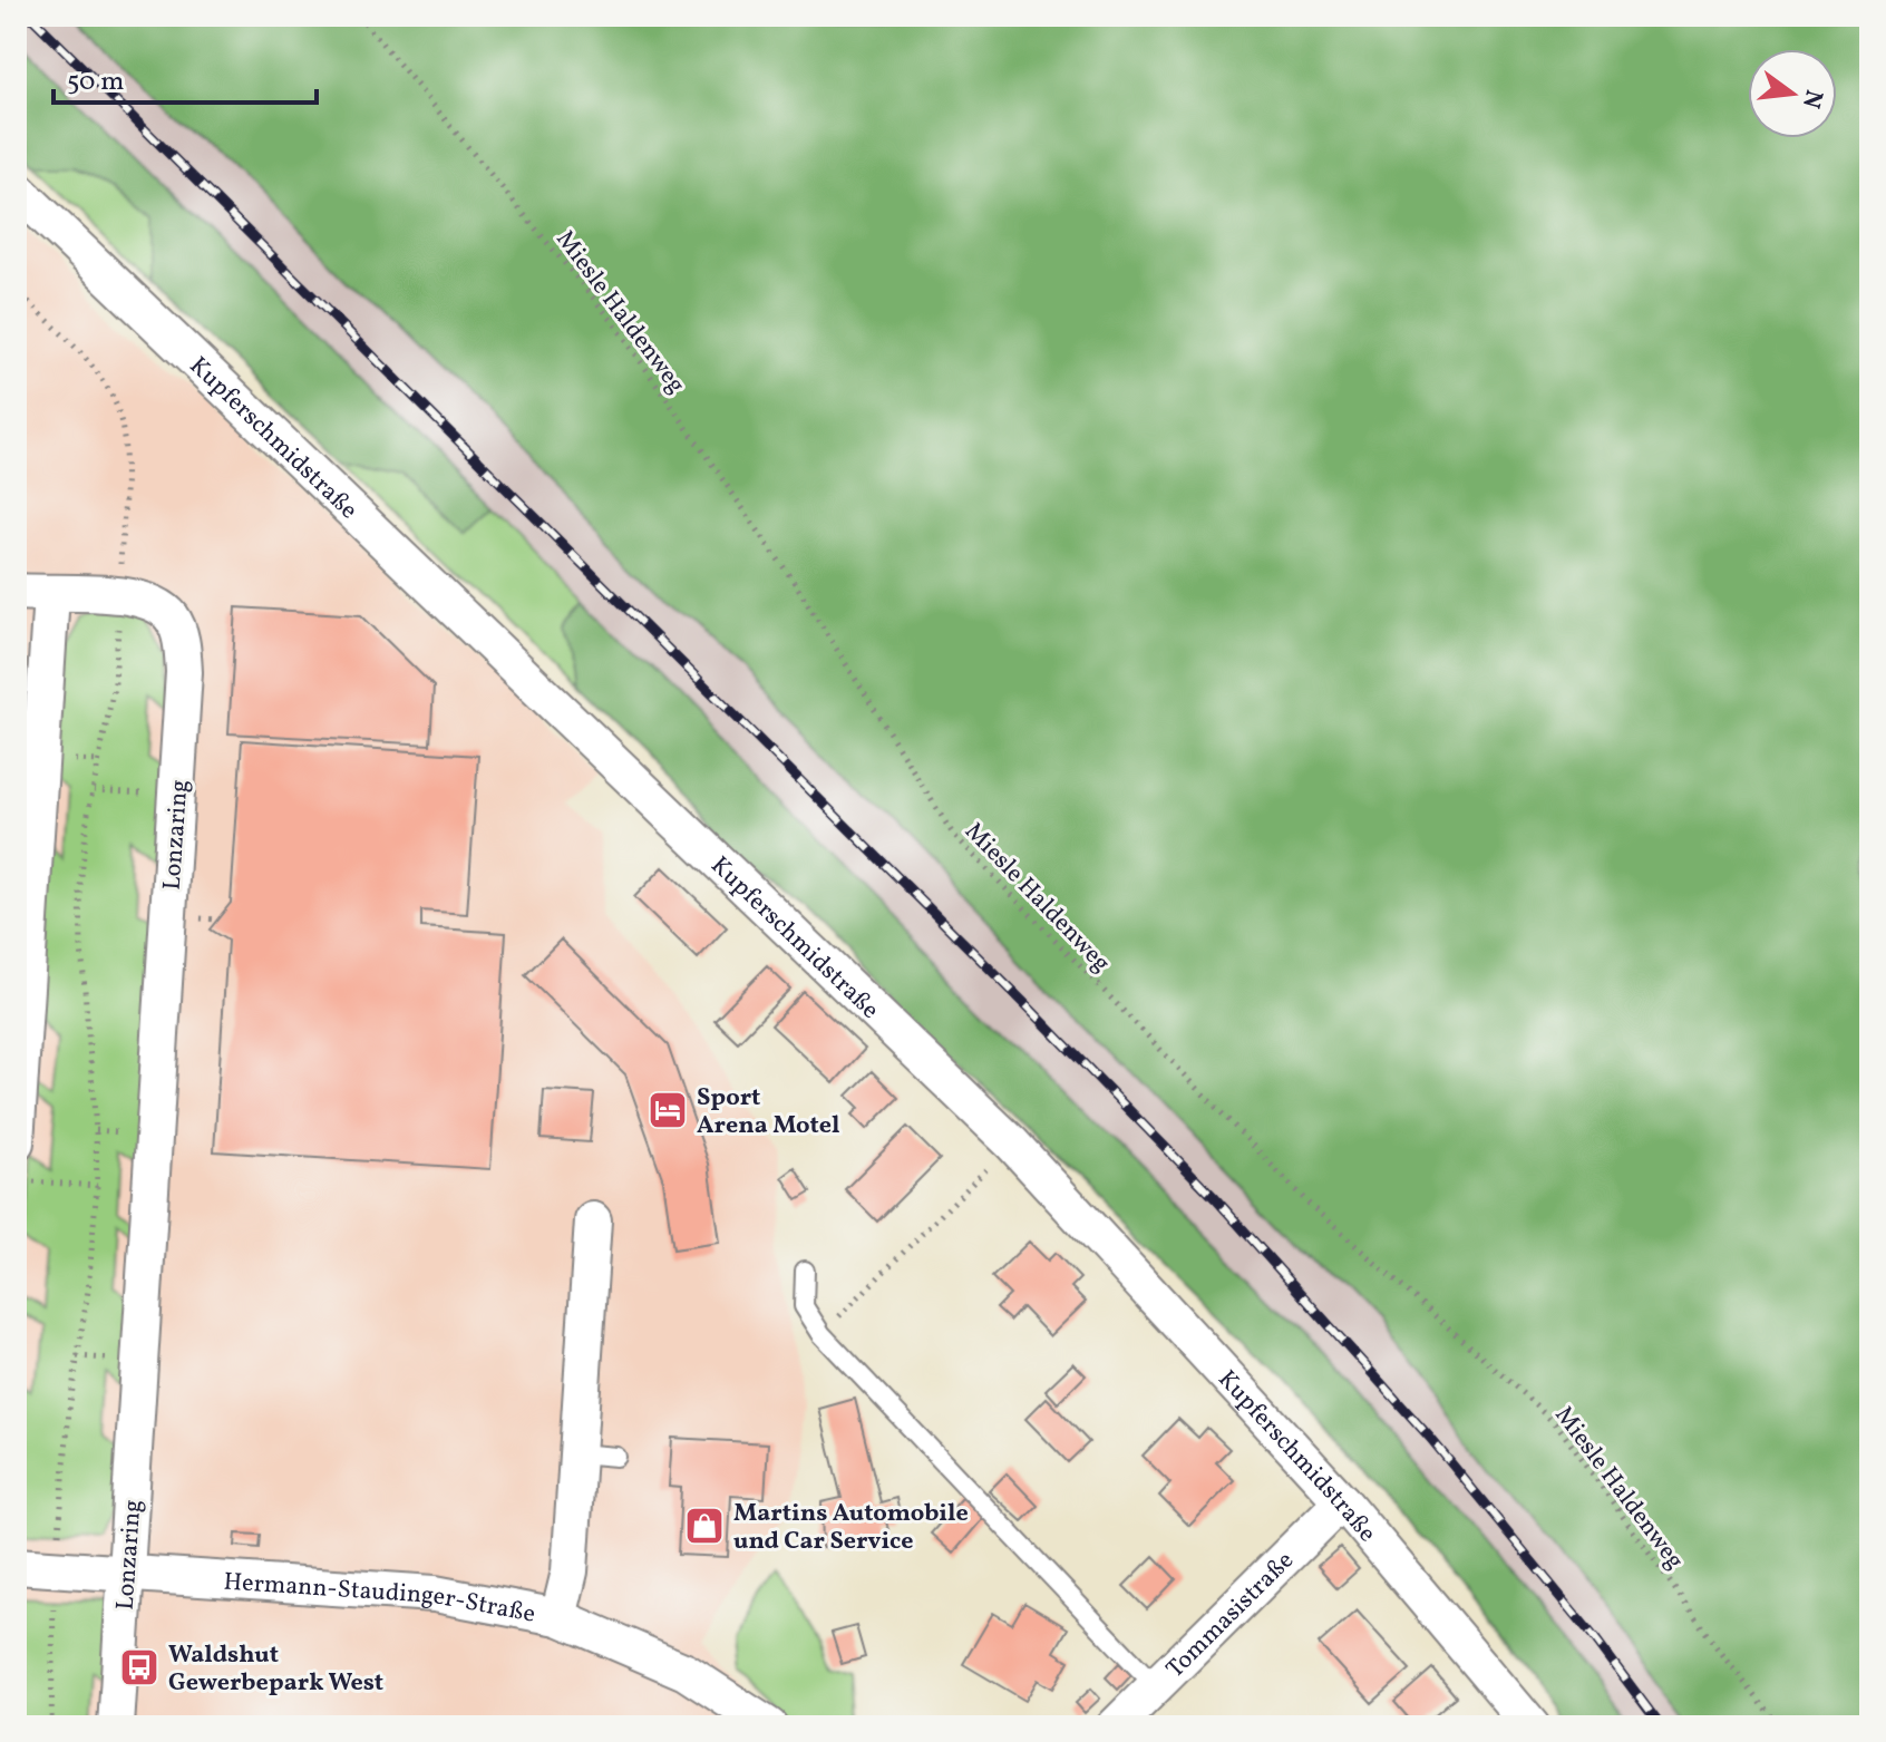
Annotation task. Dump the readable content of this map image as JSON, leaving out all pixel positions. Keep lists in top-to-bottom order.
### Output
{
  "streets": {
    "street": [
      "Kupferschmidstraße",
      "Lonzaring",
      "Hermann-Staudinger-Straße",
      "Tommasistraße"
    ],
    "path": ["Miesle Haldenweg"]
  },
  "crossings": [
    ["Kupferschmidstraße", "Tommasistraße"],
    ["Lonzaring", "Hermann-Staudinger-Straße"]
  ],
  "places": {
    "hotel": ["Sport Arena Motel"],
    "shop": ["Martins Automobile und Car Service"],
    "bus stop": ["Waldshut Gewerbepark West"]
  },
  "scale_bar": "50 m",
  "north": "right"
}
